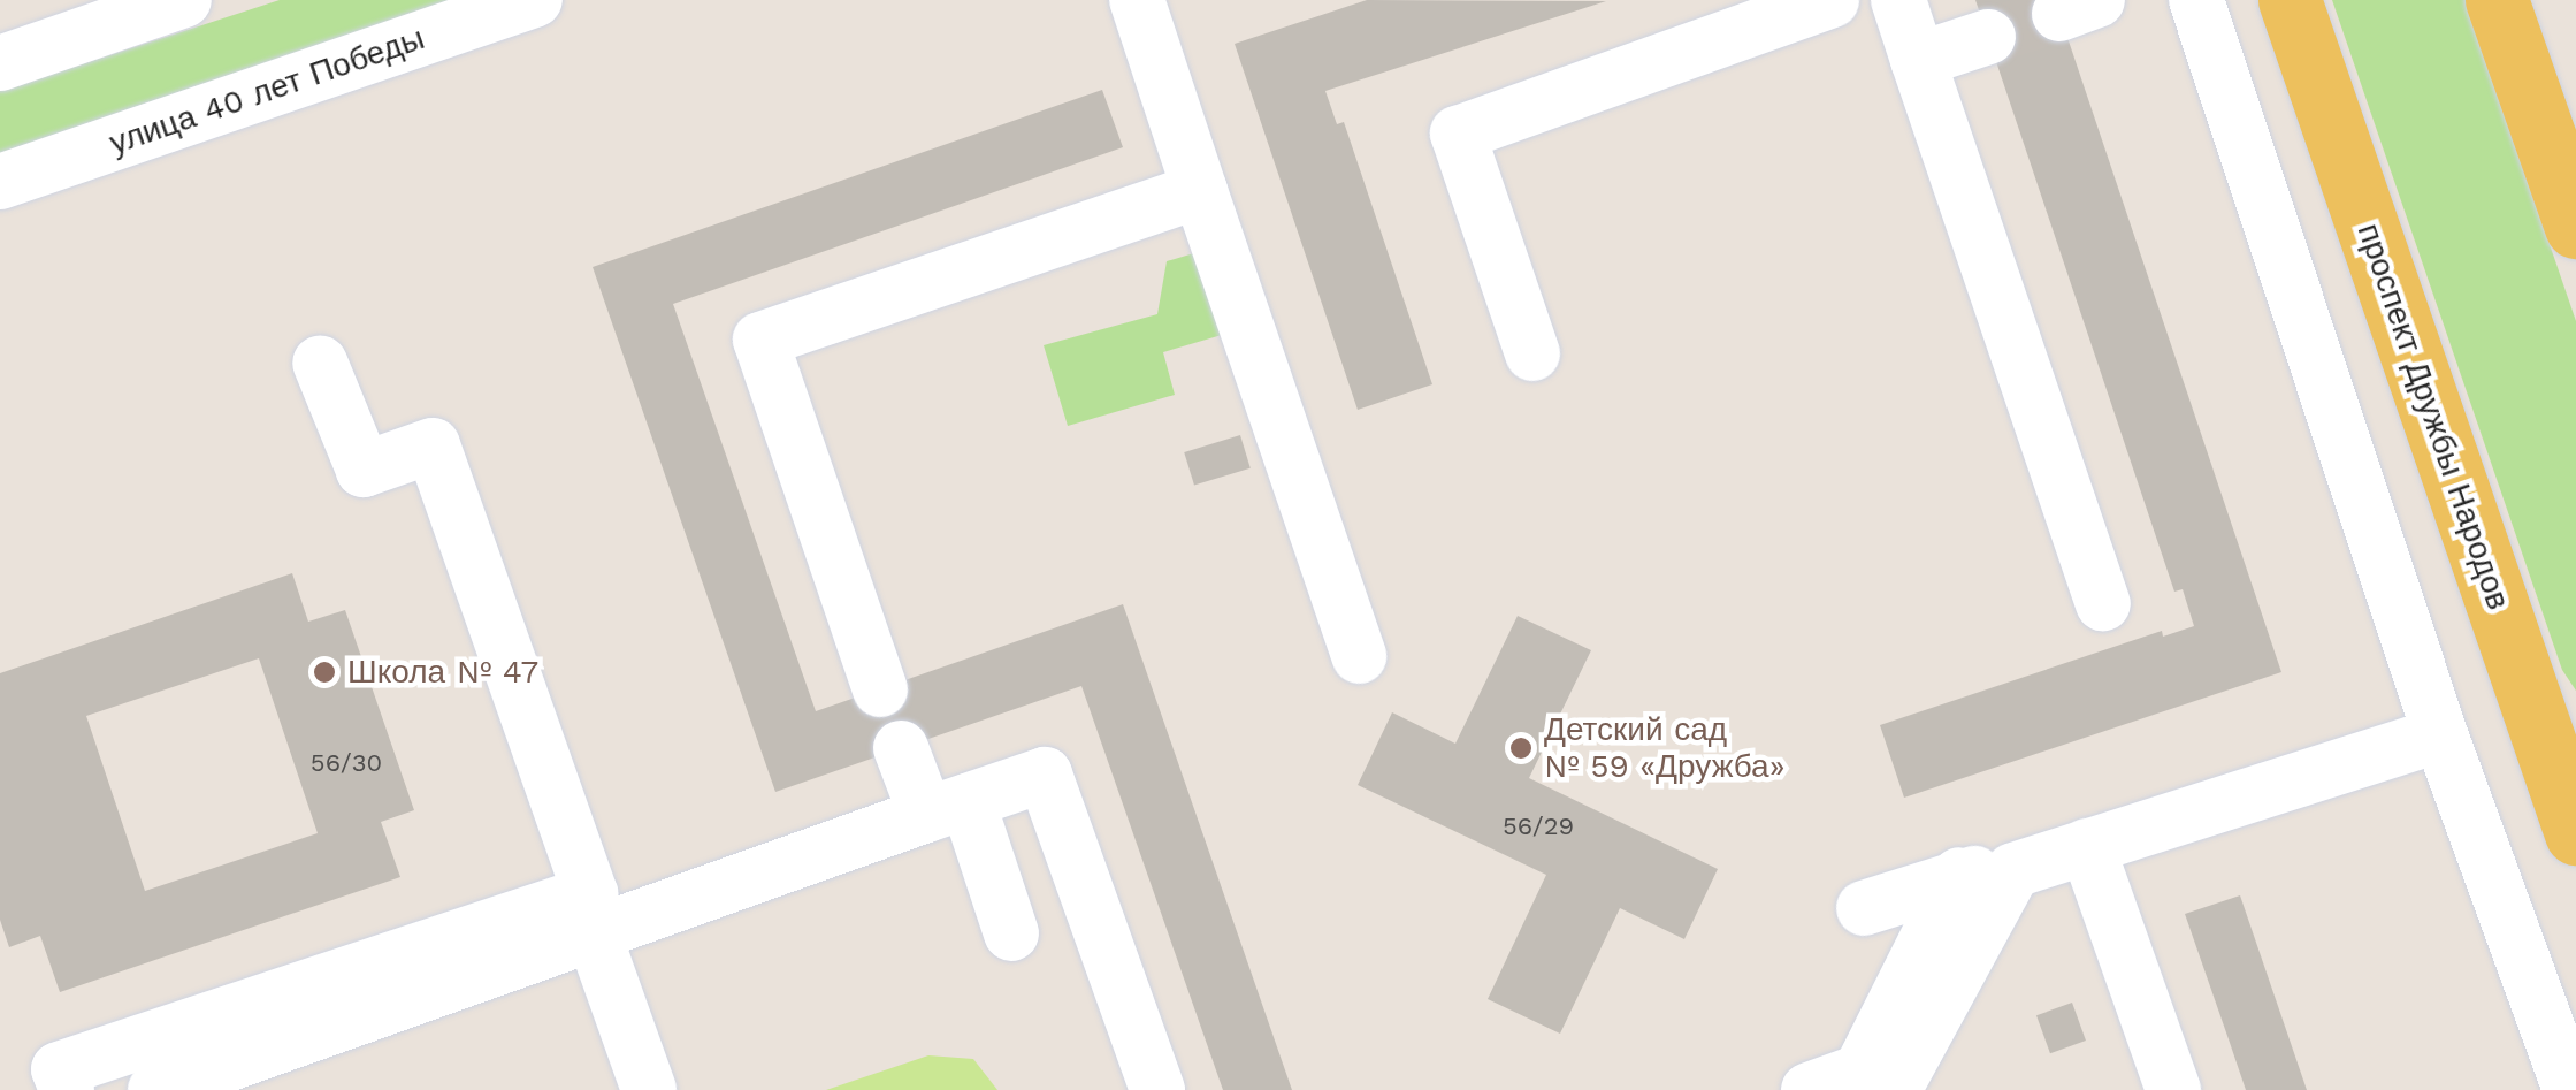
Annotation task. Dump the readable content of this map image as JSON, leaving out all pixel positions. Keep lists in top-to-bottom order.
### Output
{
  "streets": {
    "main road": ["проспект Дружбы Народов"],
    "street": ["улица 40 лет Победы"]
  },
  "places": ["Школа № 47", "Детский сад № 59 «Дружба»"],
  "house_numbers": ["56/30", "56/29"]
}
